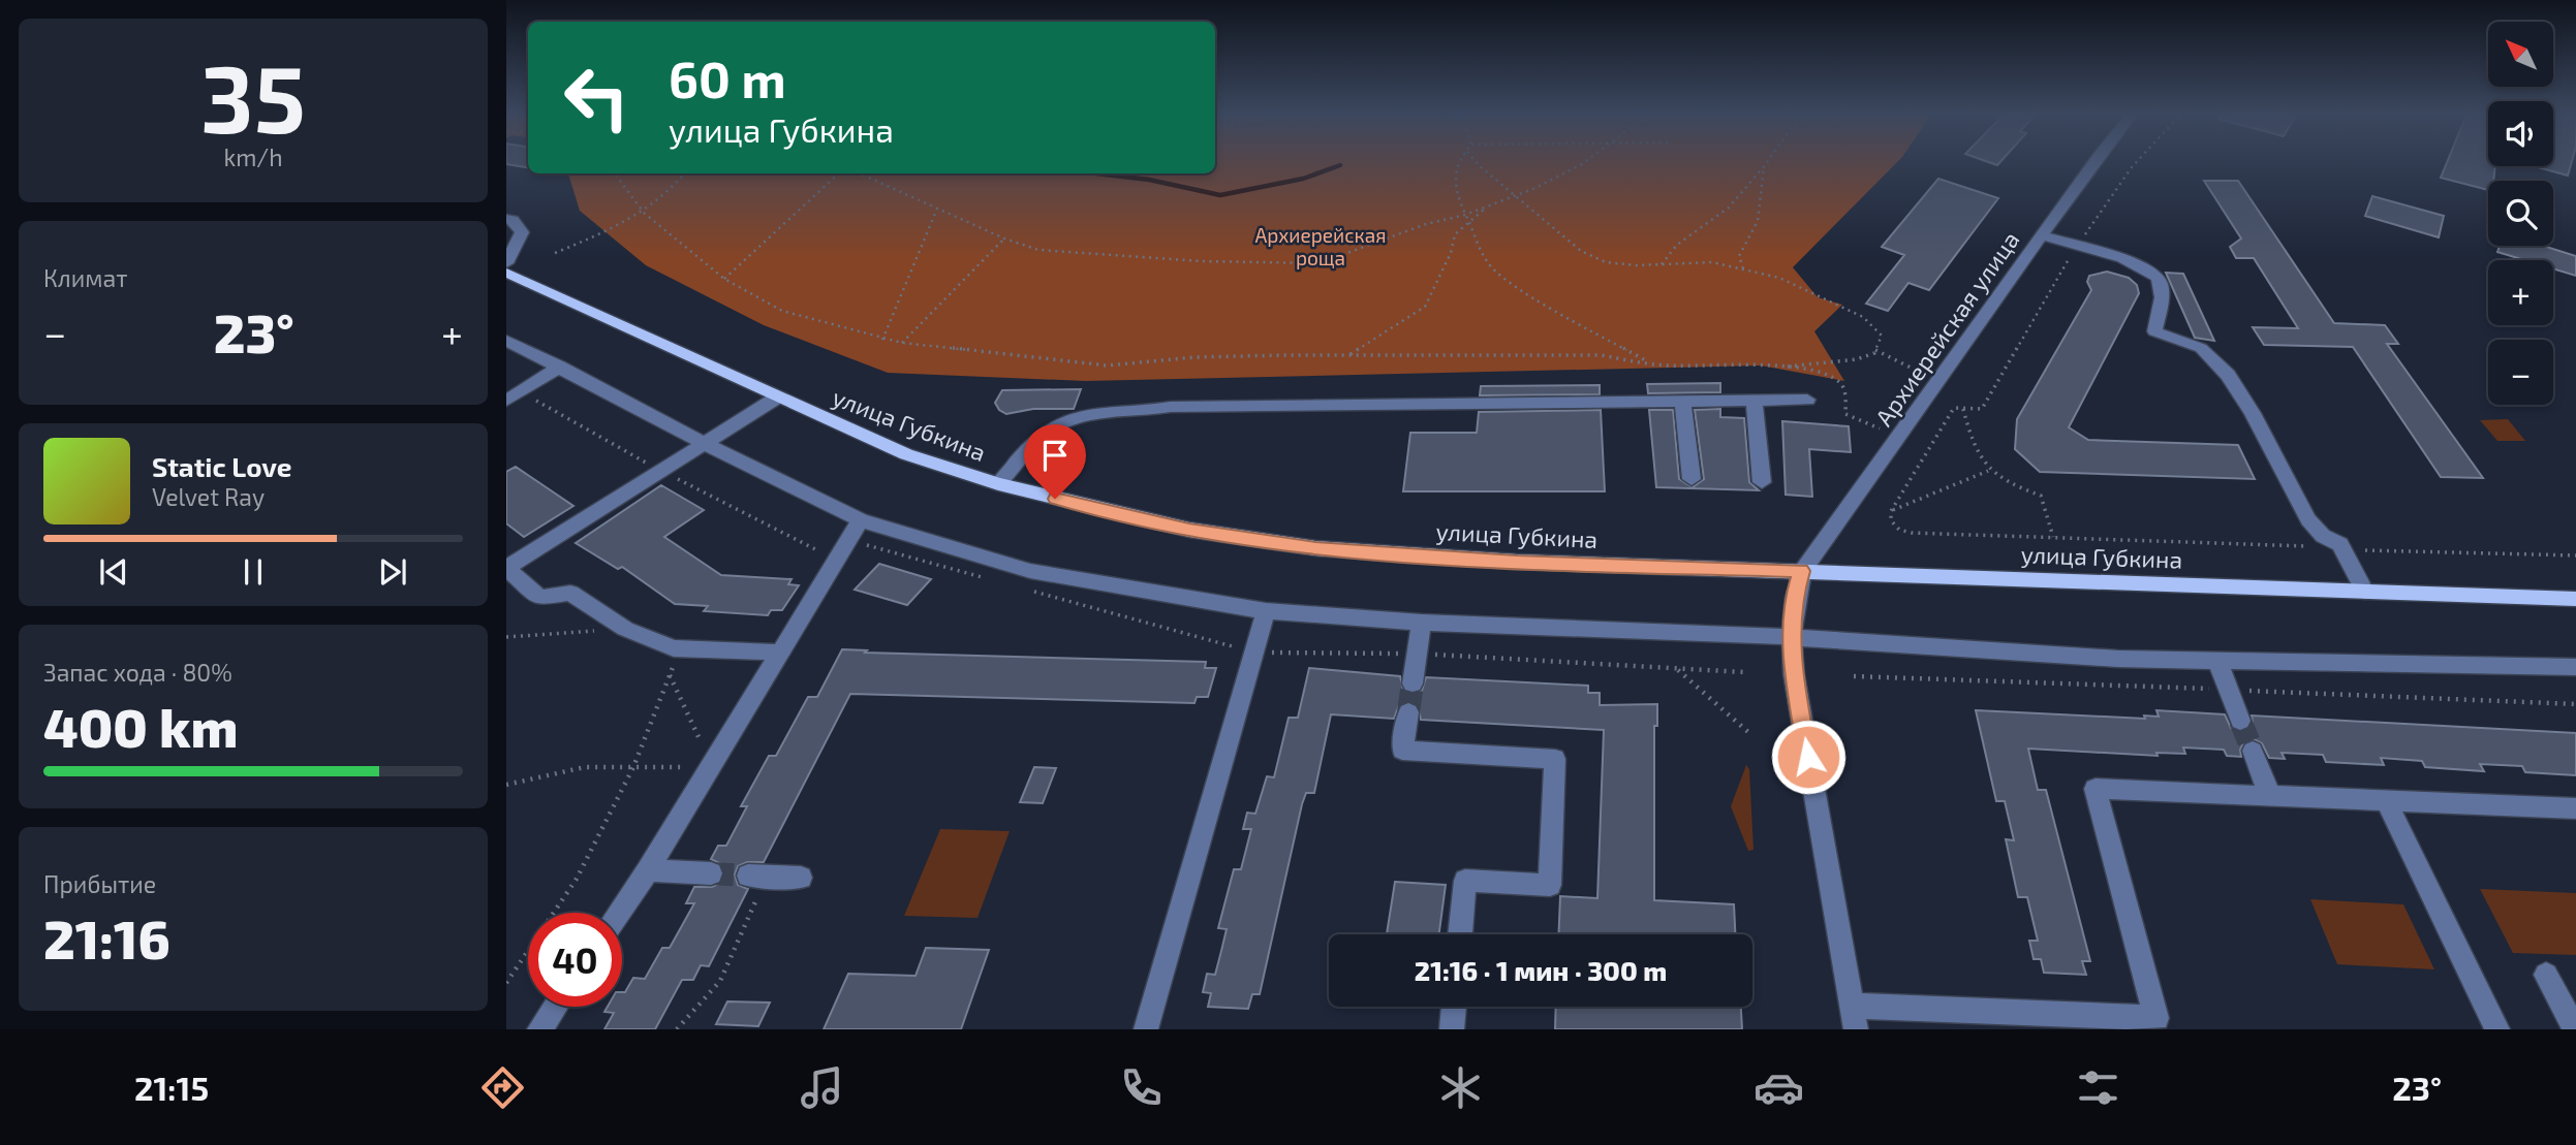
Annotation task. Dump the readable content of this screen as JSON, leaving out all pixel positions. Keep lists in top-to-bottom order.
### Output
{
  "streets": {
    "main road": ["улица Губкина"],
    "street": ["Архиерейская улица"]
  },
  "crossings": [
    ["Архиерейская улица", "улица Губкина"]
  ],
  "parks": ["Архиерейская роща"],
  "north": "top left",
  "page": {
    "tile": [
      ["35", "km/h"],
      "Климат",
      ["Запас хода · 80%", "400 km"],
      ["Прибытие", "21:16"]
    ],
    "map_buttons": ["+", "−"],
    "turn": ["60 m", "улица Губкина"],
    "heat": ["−", "23°", "+"],
    "song": ["Static Love", "Velvet Ray"],
    "limit": "40",
    "trip": "21:16 · 1 мин · 300 m",
    "tabs": ["21:15", "23°"]
  }
}
